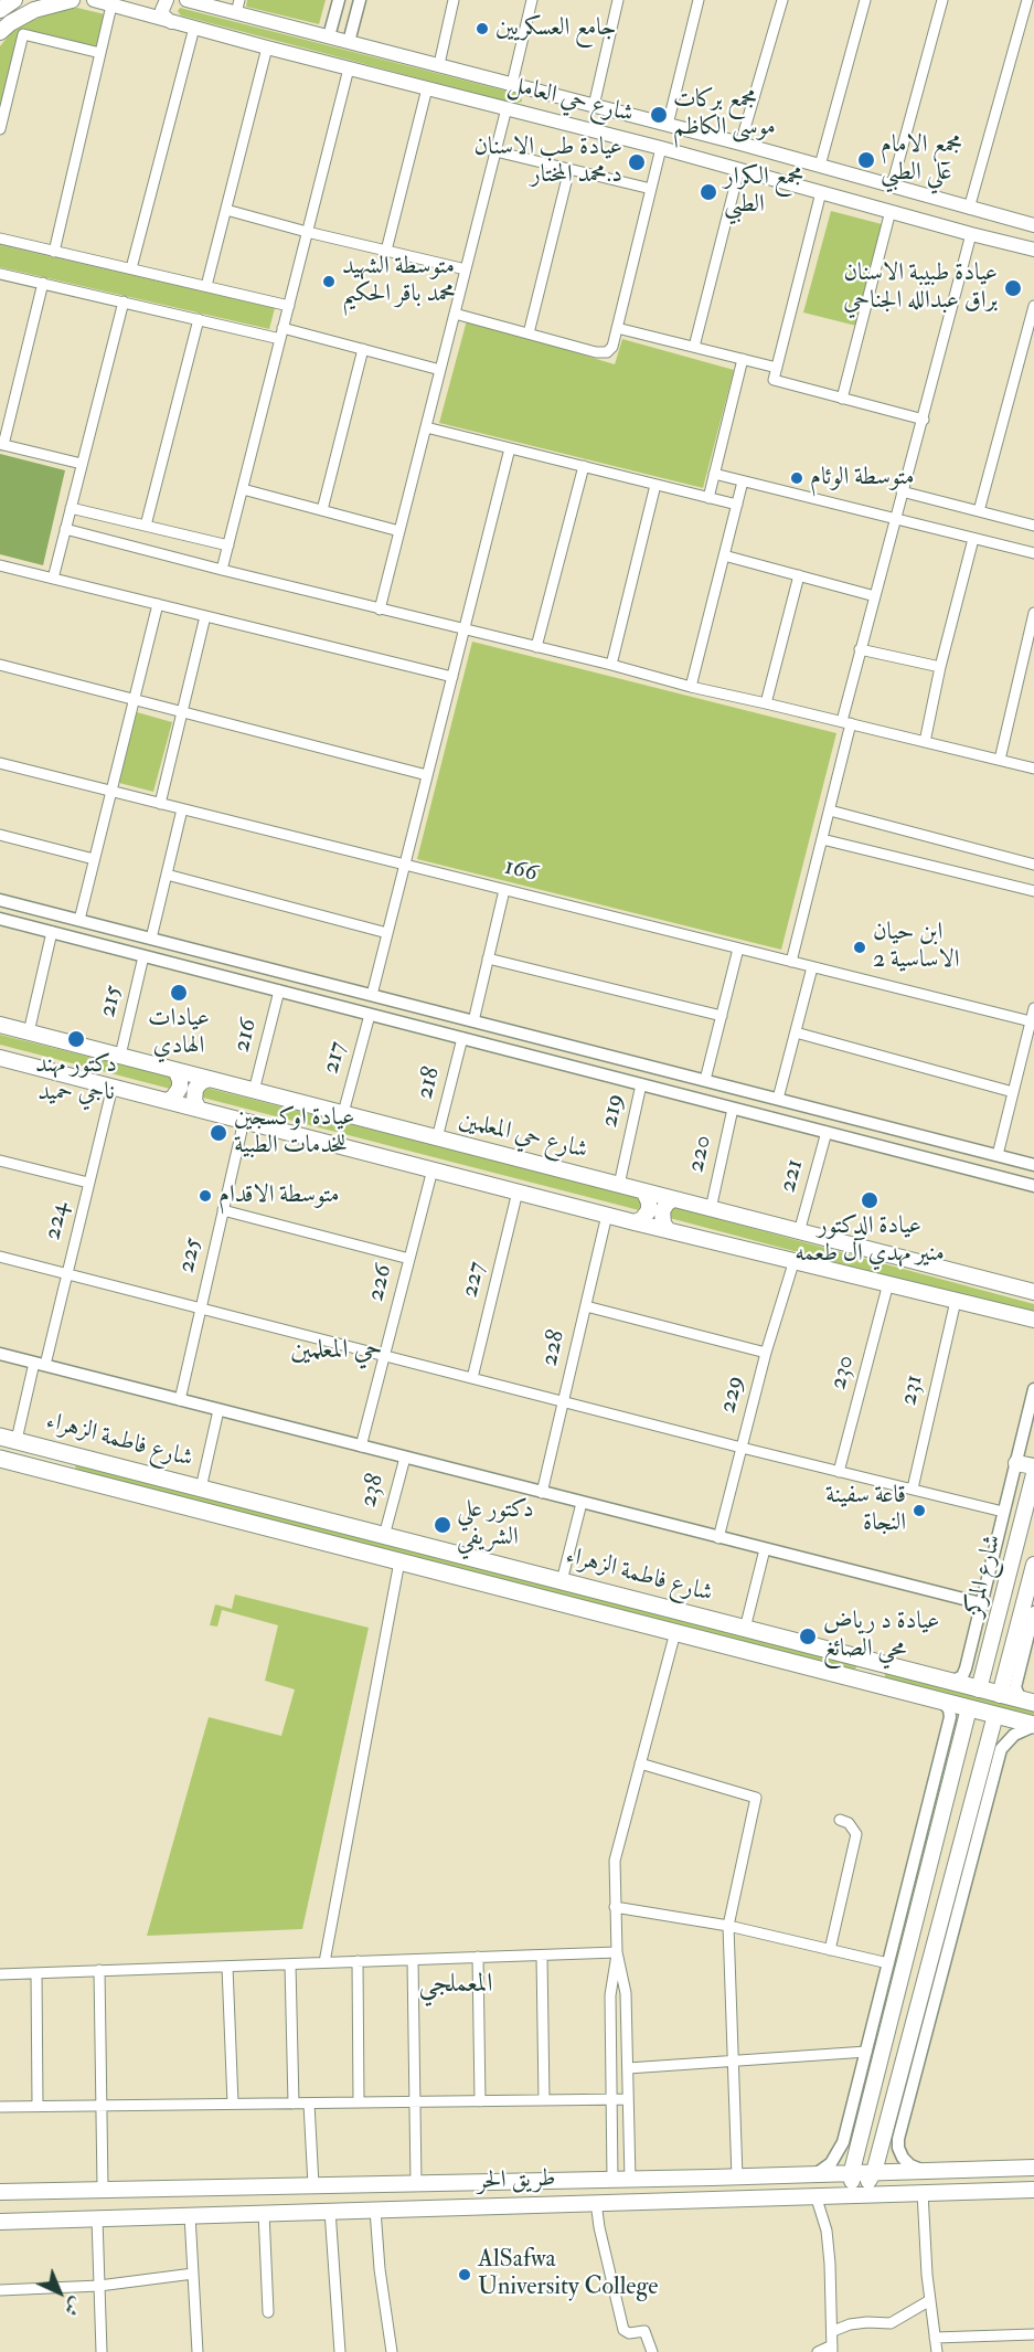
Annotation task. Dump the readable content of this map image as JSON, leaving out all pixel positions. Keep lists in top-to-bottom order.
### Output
{
  "streets": {
    "highway": ["شارع فاطمة الزهراء"],
    "main road": [
      "شارع حي العامل",
      "شارع حي المعلمين",
      "شارع المركز",
      "طريق الحر"
    ],
    "street": [
      "166",
      "215",
      "216",
      "217",
      "218",
      "219",
      "220",
      "221",
      "224",
      "225",
      "227",
      "226",
      "228",
      "230",
      "231",
      "229",
      "238"
    ]
  },
  "crossings": [
    ["215", "شارع حي المعلمين"],
    ["216", "شارع حي المعلمين"],
    ["217", "شارع حي المعلمين"],
    ["218", "شارع حي المعلمين"],
    ["219", "شارع حي المعلمين"],
    ["شارع حي المعلمين", "220"],
    ["شارع حي المعلمين", "221"],
    ["224", "شارع فاطمة الزهراء"],
    ["شارع فاطمة الزهراء", "238"],
    ["شارع فاطمة الزهراء", "شارع المركز"]
  ],
  "districts": ["حي المعلمين", "المعملجي"],
  "places": [
    "جامع العسكريين",
    "مجمع بركات موسى الكاظم",
    "مجمع الامام علي الطبي",
    "عيادة طب الاسنان د.محمد المختار",
    "مجمع الكرار الطبي",
    "متوسطة الشهيد محمد باقر الحكيم",
    "عيادة طبيبة الاسنان براق عبدالله الجناحي",
    "متوسطة الوئام",
    "ابن حيان الاساسية 2",
    "عيادات الهادي",
    "دكتور مهند ناجي حميد",
    "عيادة اوكسجين للخدمات الطبية",
    "متوسطة الاقدام",
    "عيادة الدكتور منير مهدي آل طعمه",
    "قاعة سفينة النجاة",
    "دكتور علي الشريفي",
    "عيادة د رياض محي الصائغ",
    "AlSafwa University College"
  ],
  "north": "bottom right"
}
